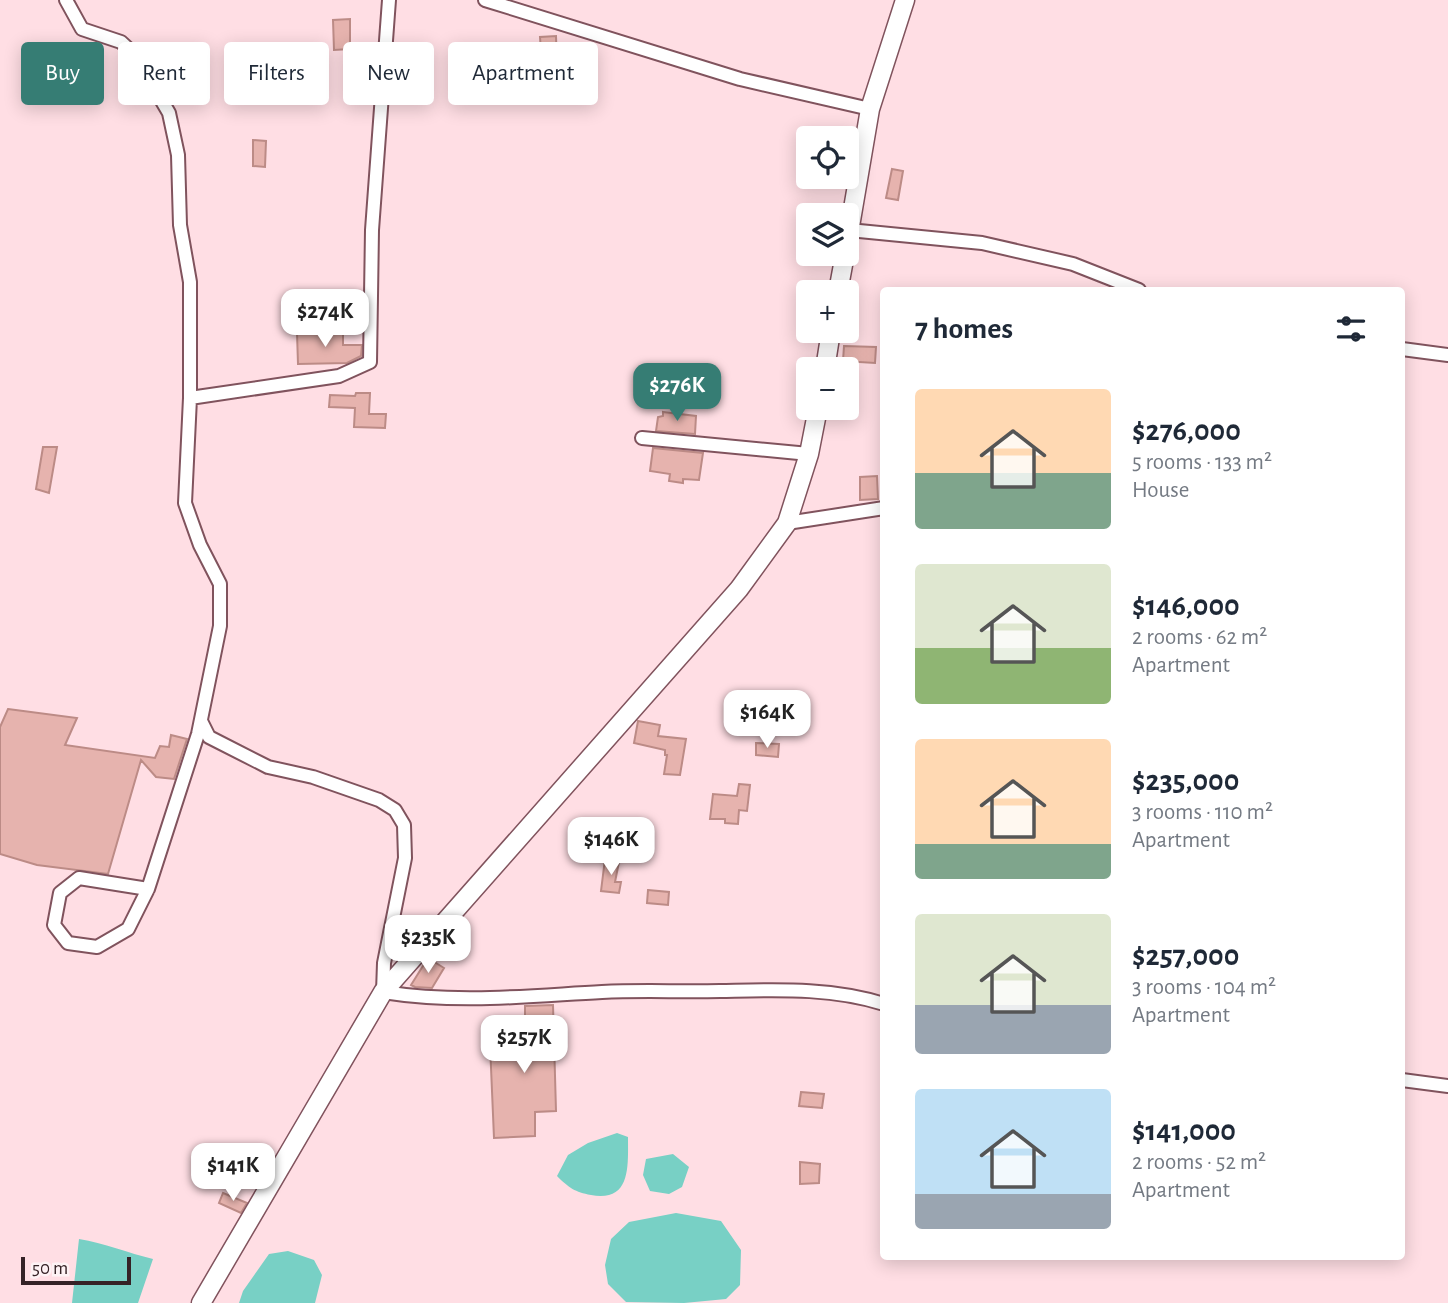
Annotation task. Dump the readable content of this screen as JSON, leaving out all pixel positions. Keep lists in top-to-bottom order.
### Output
{
  "scale_bar": "50 m",
  "page": {
    "chip": [
      "Buy",
      "Rent",
      "Filters",
      "New",
      "Apartment"
    ],
    "map_buttons": ["+", "−"],
    "heading": "7 homes",
    "price": [
      "$274K",
      "$276K",
      "$164K",
      "$146K",
      "$235K",
      "$257K",
      "$141K"
    ],
    "list": [
      {
        "name": "$276,000",
        "note": "5 rooms · 133 m² · House"
      },
      {
        "name": "$146,000",
        "note": "2 rooms · 62 m² · Apartment"
      },
      {
        "name": "$235,000",
        "note": "3 rooms · 110 m² · Apartment"
      },
      {
        "name": "$257,000",
        "note": "3 rooms · 104 m² · Apartment"
      },
      {
        "name": "$141,000",
        "note": "2 rooms · 52 m² · Apartment"
      }
    ],
    "scale": "50 m"
  }
}
